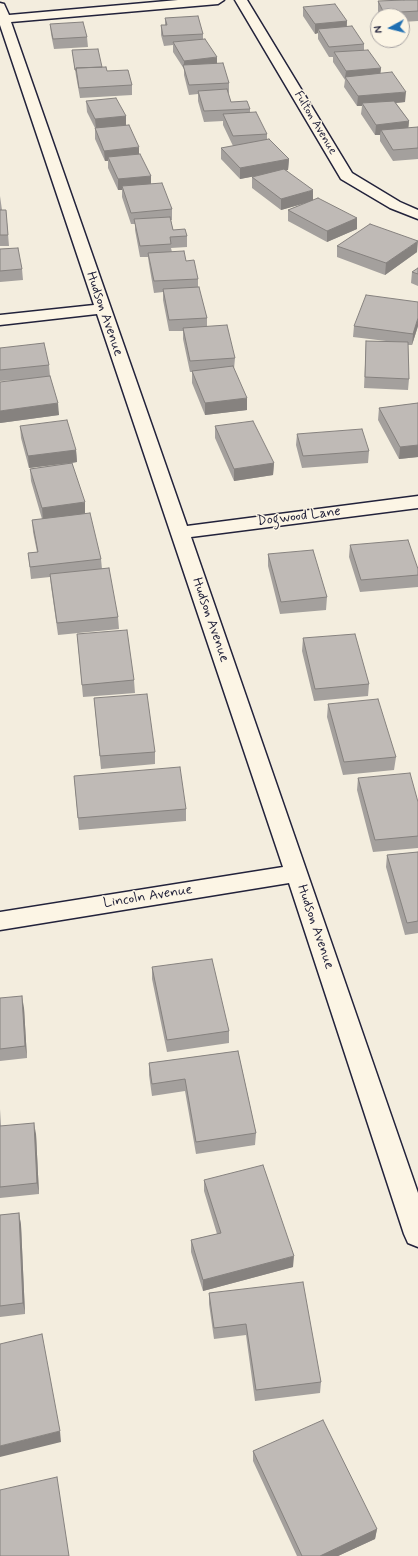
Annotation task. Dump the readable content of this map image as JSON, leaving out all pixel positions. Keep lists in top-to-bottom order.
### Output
{
  "streets": {
    "street": [
      "Fulton Avenue",
      "Hudson Avenue",
      "Dogwood Lane",
      "Lincoln Avenue"
    ]
  },
  "crossings": [
    ["Hudson Avenue", "Dogwood Lane"],
    ["Hudson Avenue", "Lincoln Avenue"]
  ],
  "north": "left"
}
